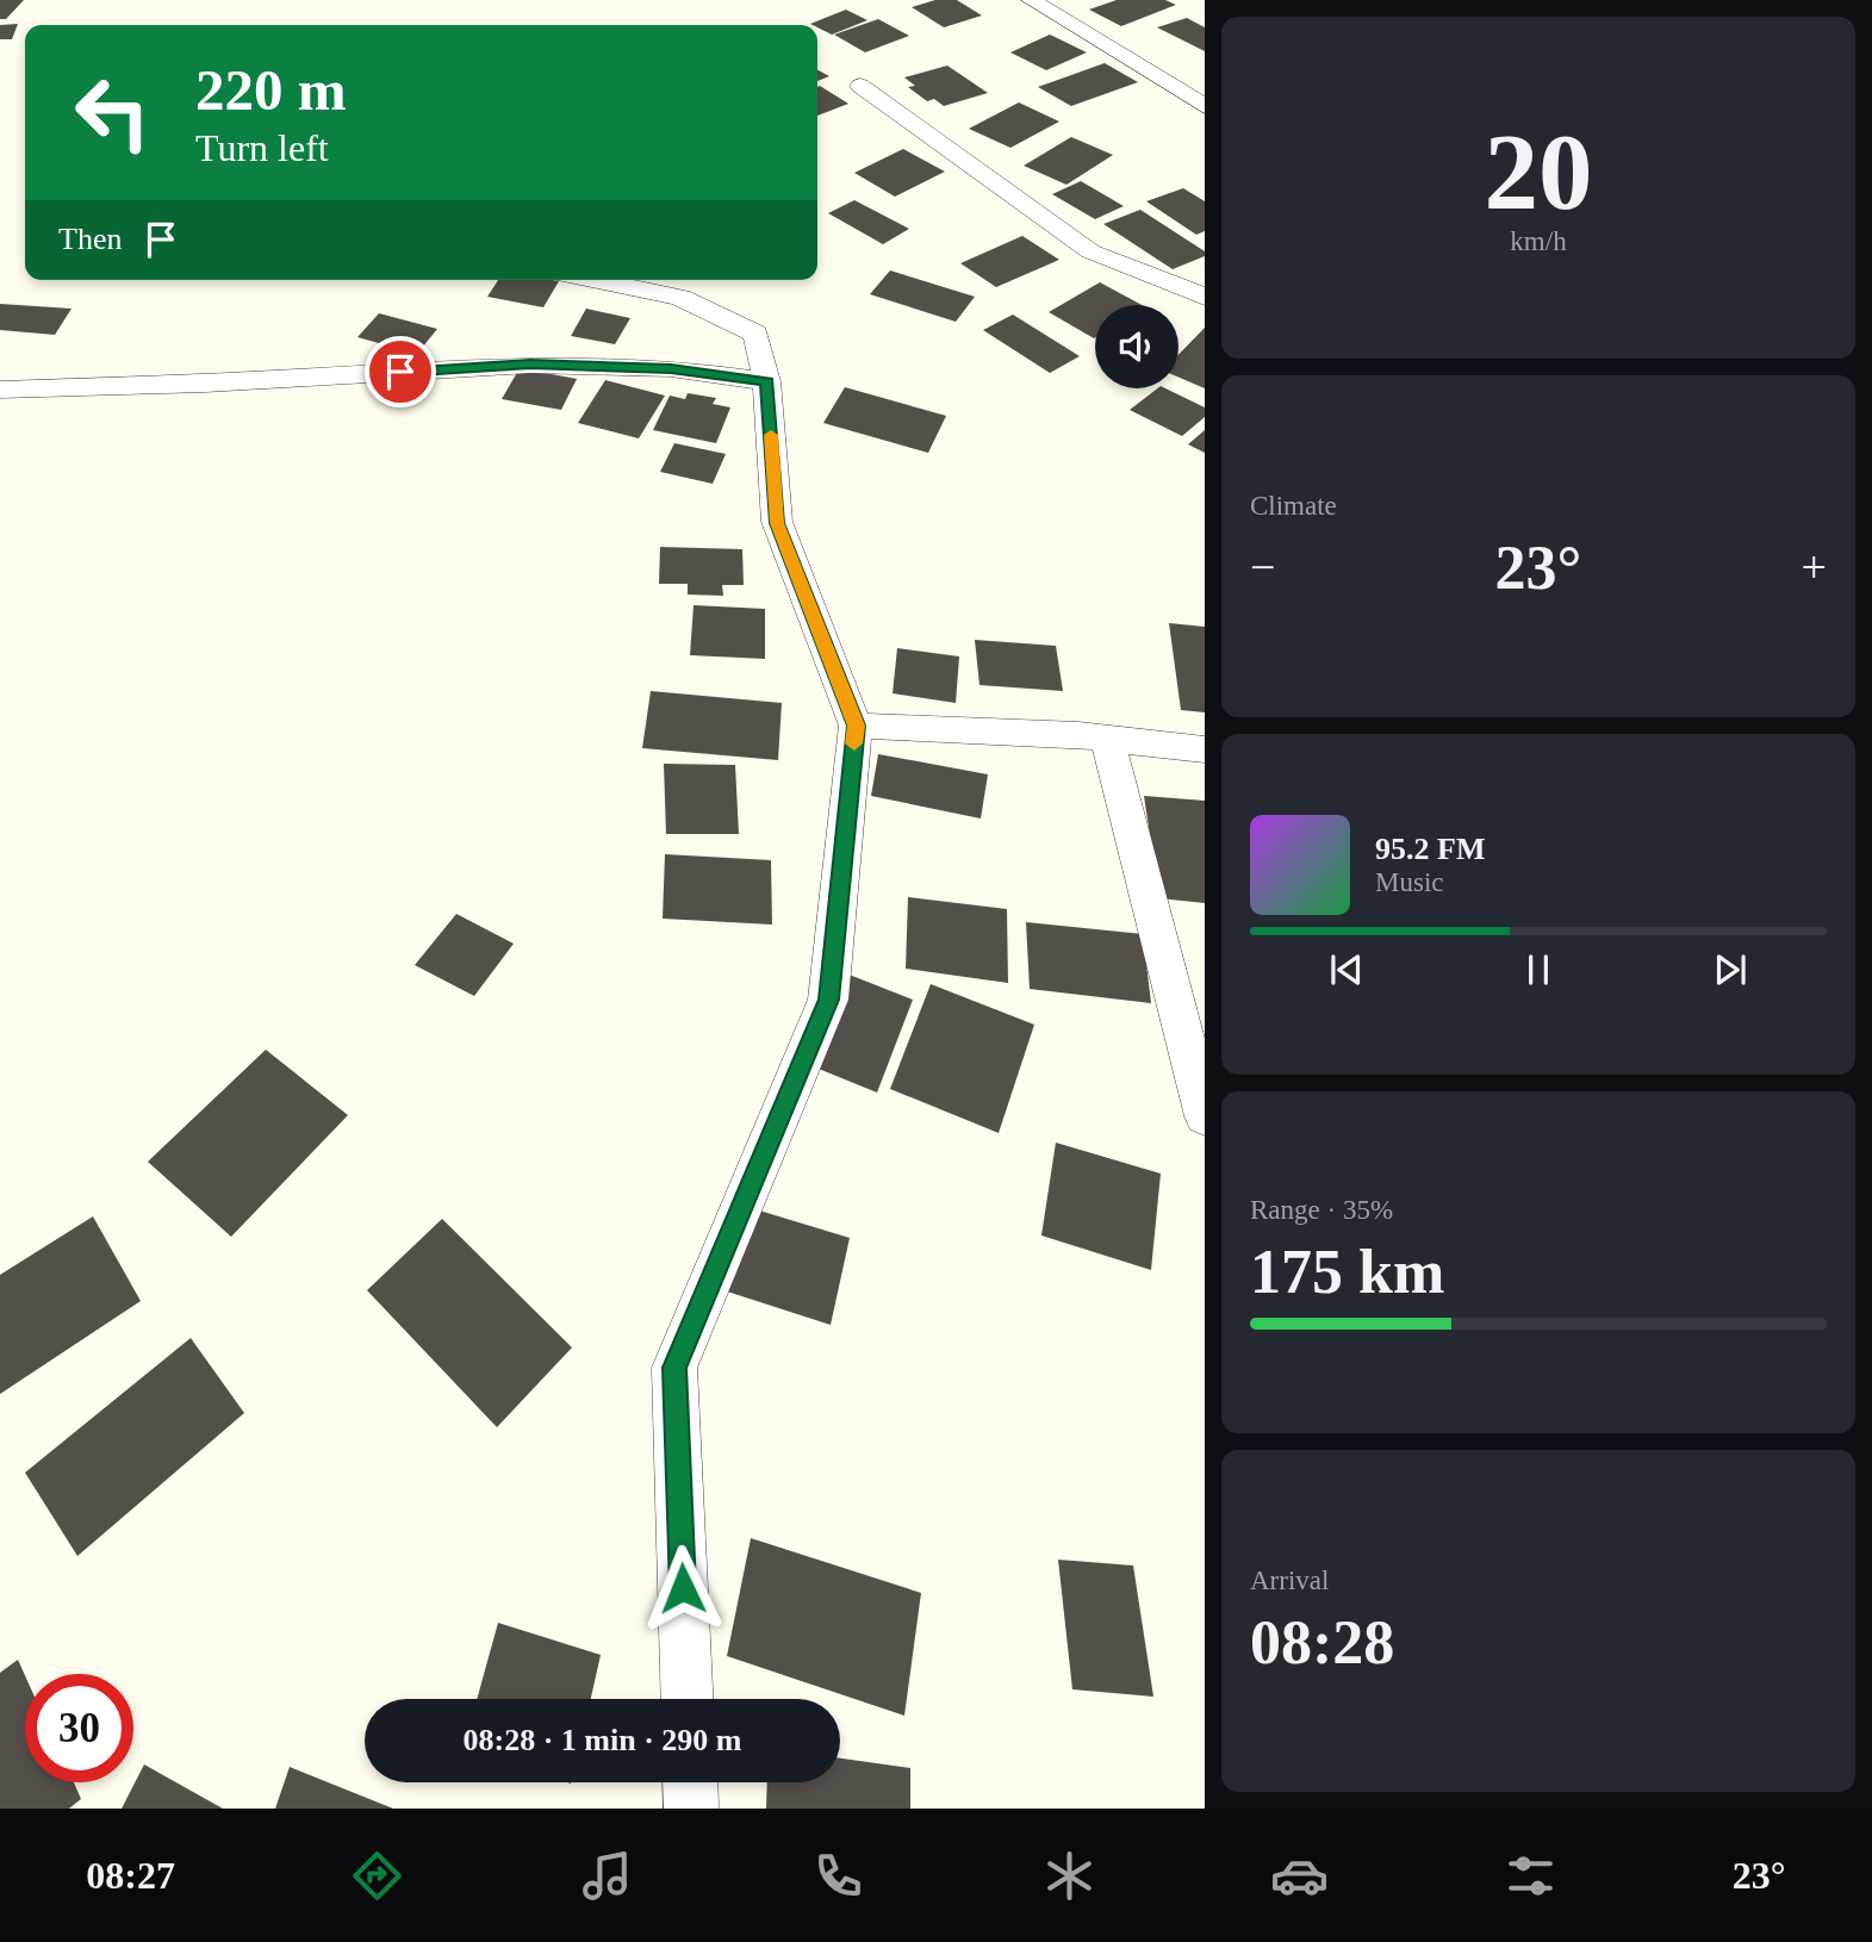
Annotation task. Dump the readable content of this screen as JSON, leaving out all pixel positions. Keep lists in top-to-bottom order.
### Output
{
  "page": {
    "tile": [
      ["20", "km/h"],
      "Climate",
      ["Range · 35%", "175 km"],
      ["Arrival", "08:28"]
    ],
    "turn": ["220 m", "Turn left"],
    "then": "Then",
    "heat": ["−", "23°", "+"],
    "song": ["95.2 FM", "Music"],
    "limit": "30",
    "trip": "08:28 · 1 min · 290 m",
    "tabs": ["08:27", "23°"]
  }
}
